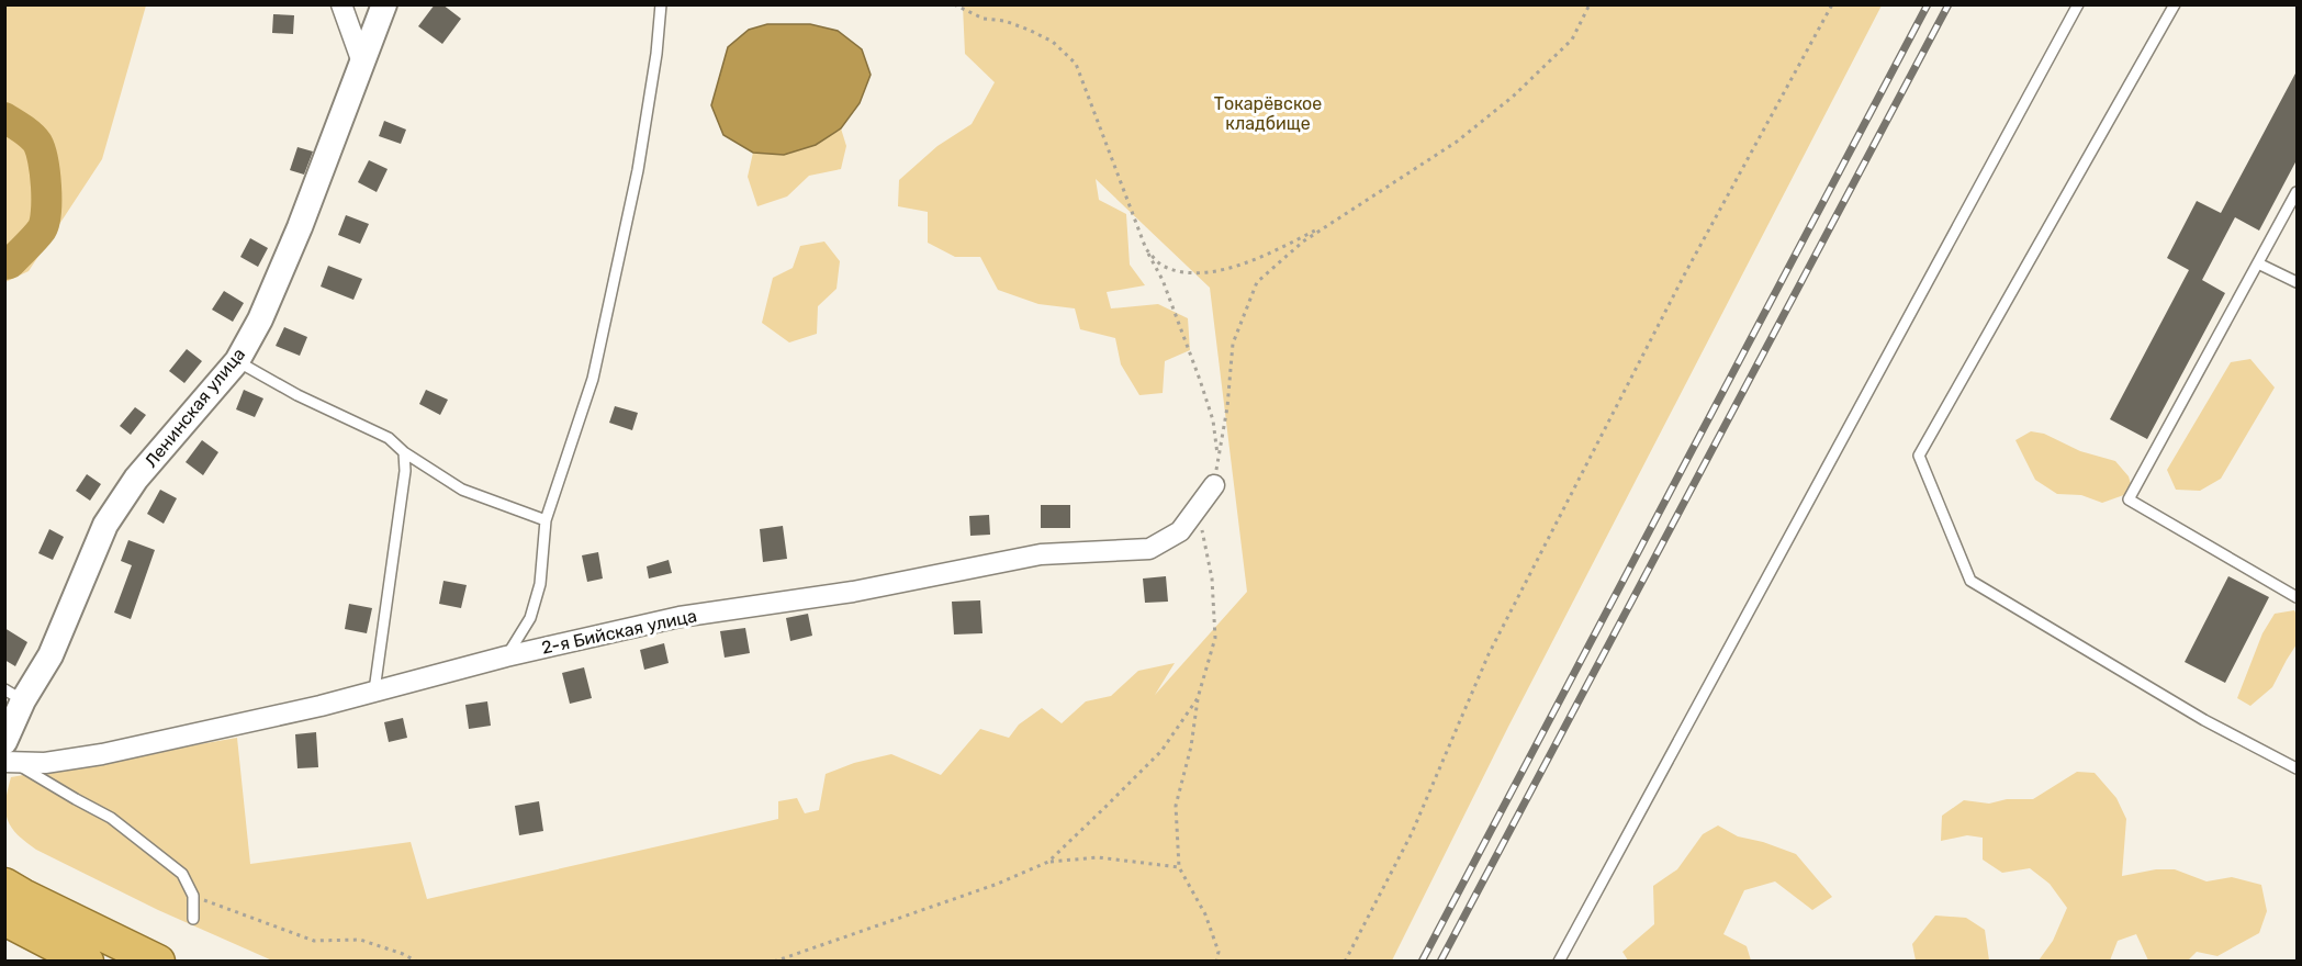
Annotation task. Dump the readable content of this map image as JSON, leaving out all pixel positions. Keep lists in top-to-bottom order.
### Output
{
  "streets": {
    "street": ["Ленинская улица", "2-я Бийская улица"]
  },
  "crossings": [
    ["Ленинская улица", "2-я Бийская улица"]
  ],
  "parks": ["Токарёвское кладбище"]
}
